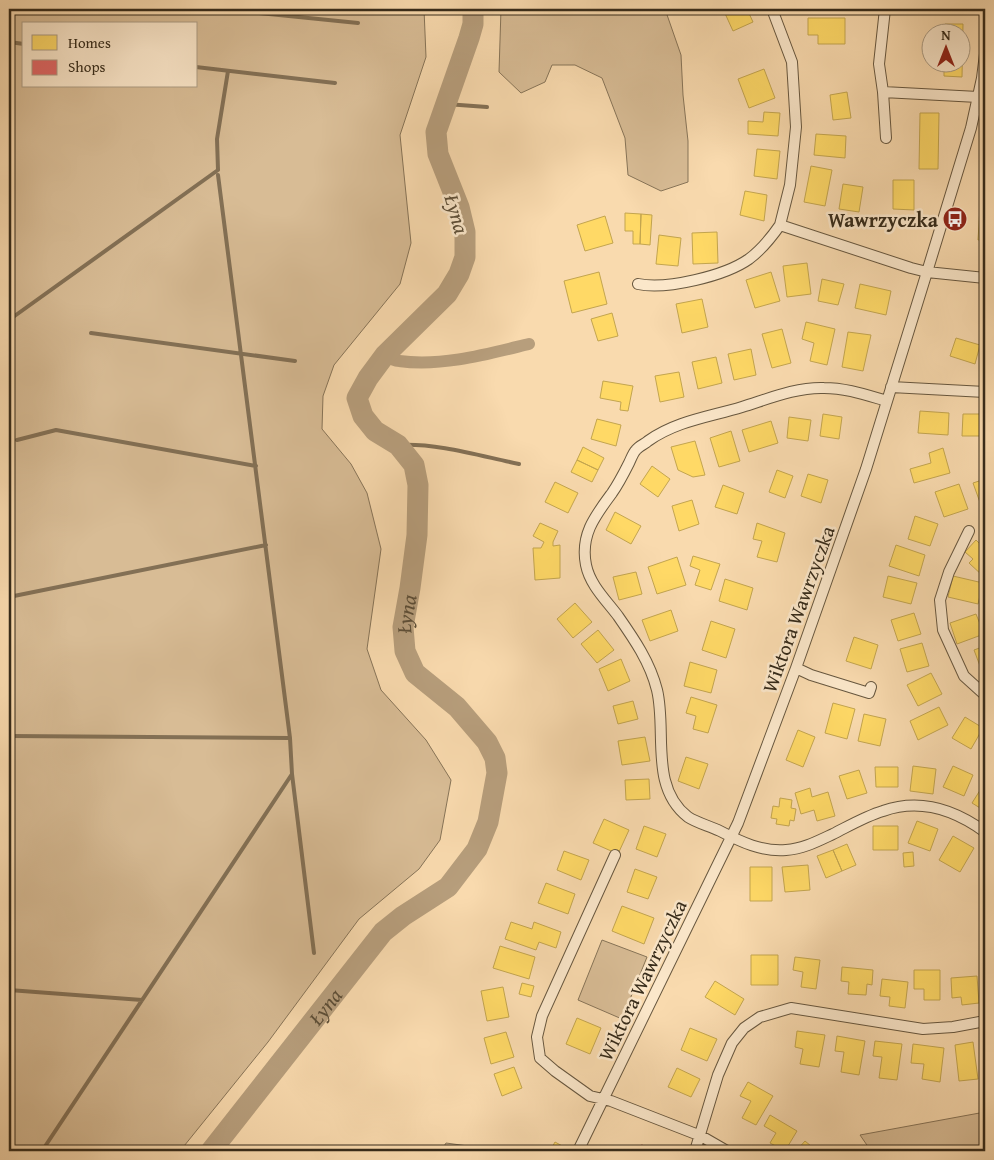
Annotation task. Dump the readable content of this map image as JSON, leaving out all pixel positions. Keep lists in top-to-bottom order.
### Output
{
  "streets": {
    "street": ["Wiktora Wawrzyczka"]
  },
  "water": ["Łyna"],
  "places": {
    "bus stop": ["Wawrzyczka"]
  },
  "legend": ["Homes", "Shops"],
  "north": "top"
}
